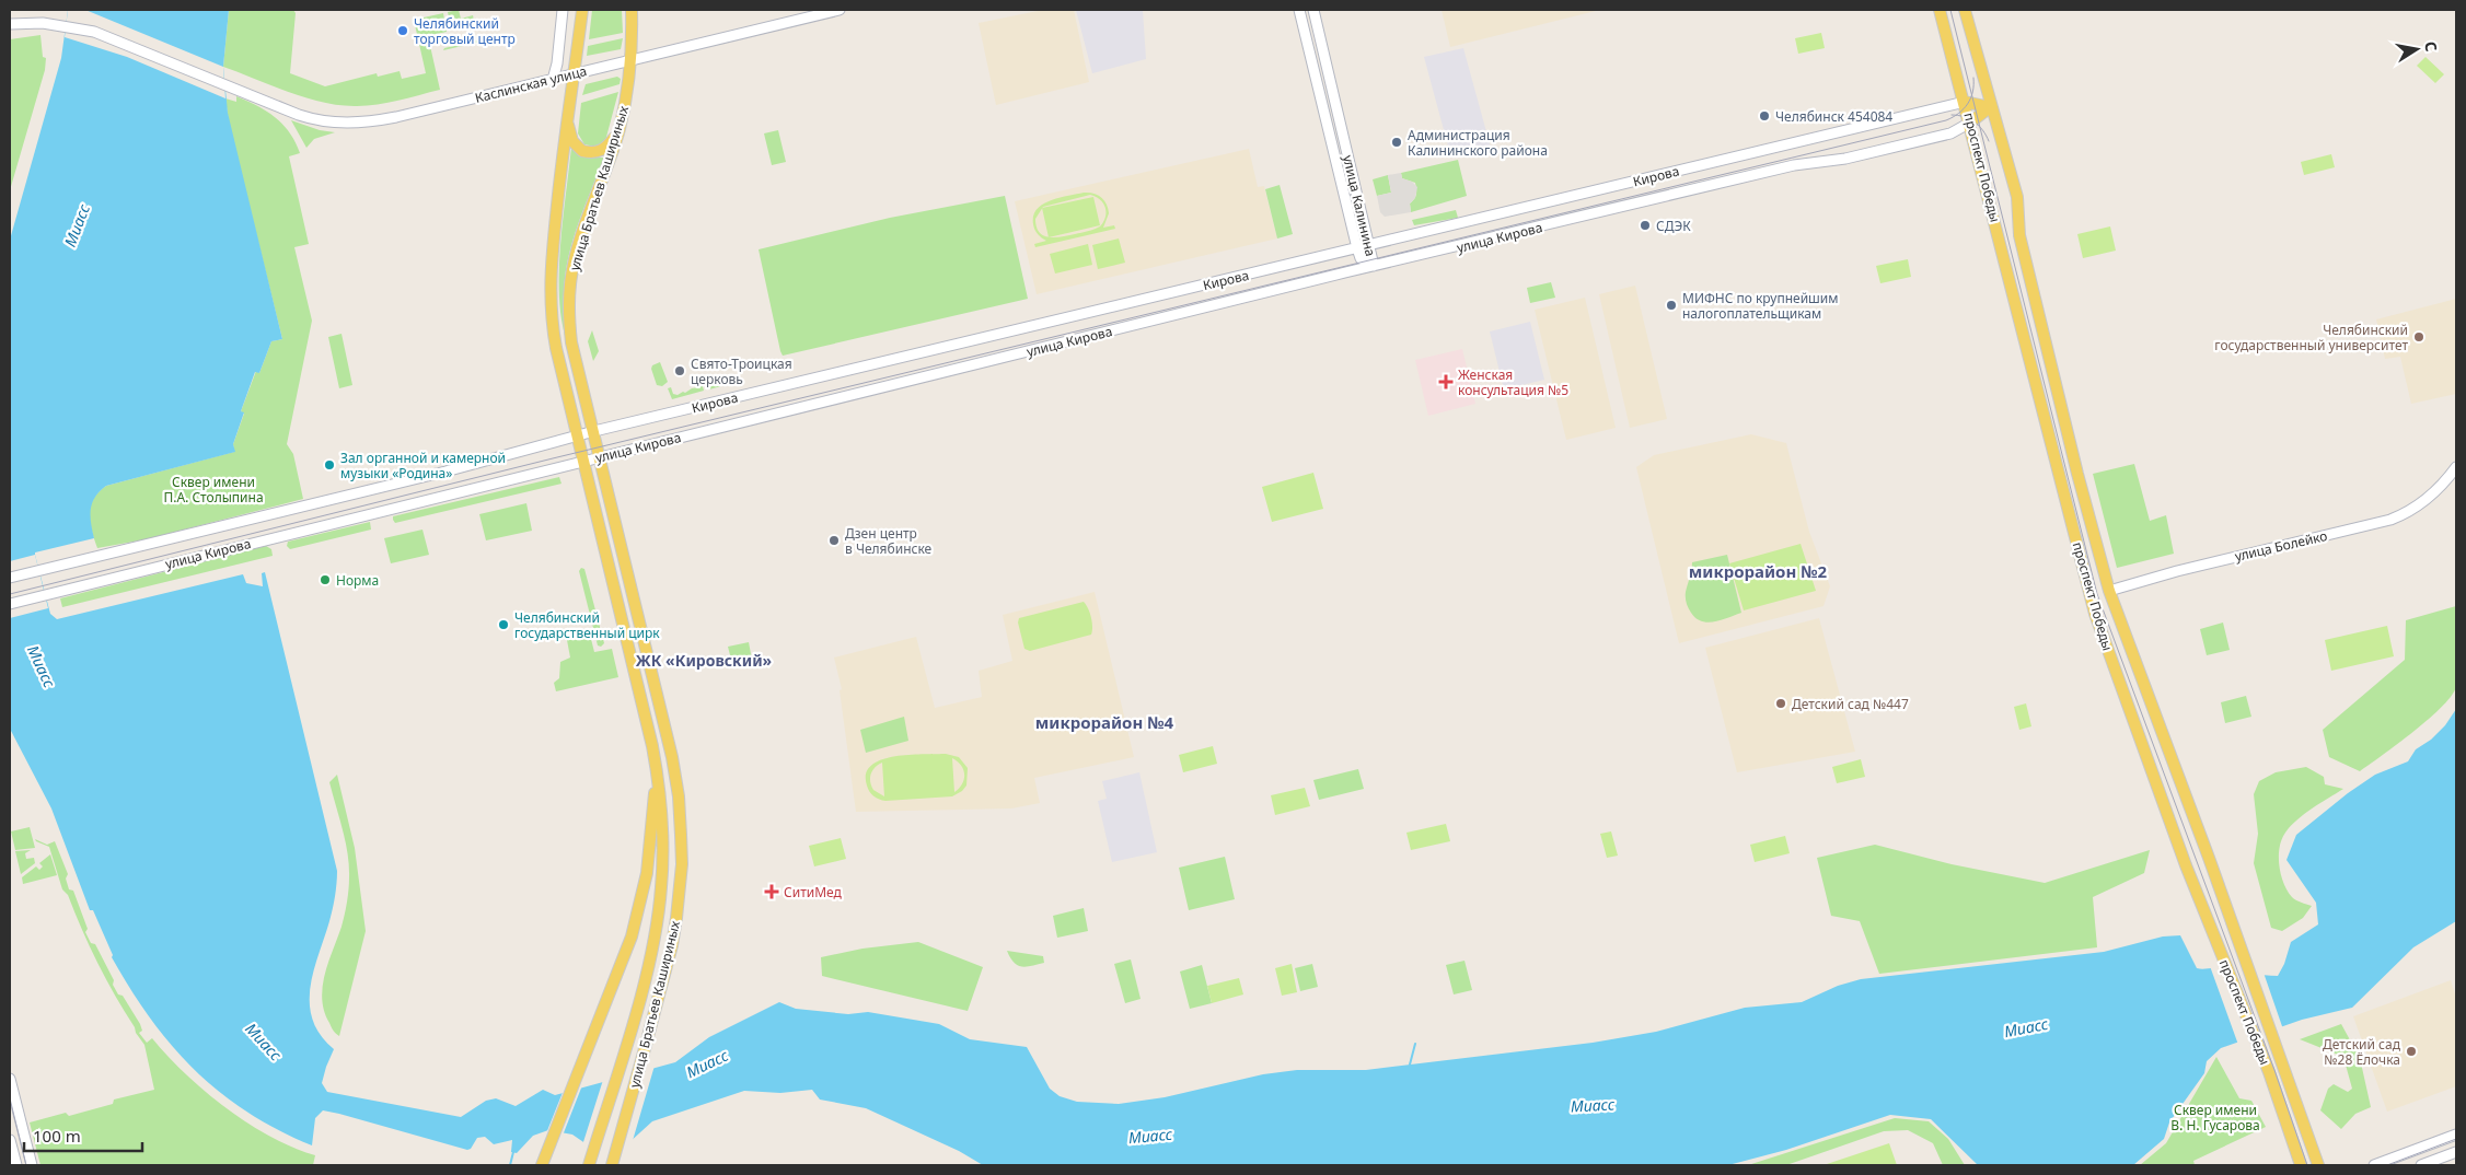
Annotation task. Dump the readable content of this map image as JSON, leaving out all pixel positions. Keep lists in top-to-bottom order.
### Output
{
  "streets": {
    "main road": [
      "Каслинская улица",
      "проспект Победы",
      "Кирова",
      "улица Братьев Кашириных",
      "улица Калинина",
      "улица Кирова",
      "улица Болейко"
    ]
  },
  "crossings": [
    ["Каслинская улица", "улица Братьев Кашириных"],
    ["проспект Победы", "Кирова"],
    ["проспект Победы", "улица Кирова"],
    ["проспект Победы", "улица Болейко"],
    ["Кирова", "улица Братьев Кашириных"],
    ["Кирова", "улица Калинина"],
    ["Кирова", "улица Кирова"],
    ["улица Братьев Кашириных", "улица Кирова"],
    ["улица Калинина", "улица Кирова"]
  ],
  "districts": ["микрорайон №2", "ЖК «Кировский»", "микрорайон №4"],
  "water": ["Миасс"],
  "parks": ["Сквер имени П.А. Столыпина", "Сквер имени В. Н. Гусарова"],
  "places": {
    "other": [
      "Челябинский торговый центр",
      "Челябинск 454084",
      "Администрация Калининского района",
      "СДЭК",
      "МИФНС по крупнейшим налогоплательщикам",
      "Челябинский государственный университет",
      "Свято-Троицкая церковь",
      "Зал органной и камерной музыки «Родина»",
      "Дзен центр в Челябинске",
      "Норма",
      "Челябинский государственный цирк",
      "Детский сад №447",
      "Детский сад №28 Ёлочка"
    ],
    "health": ["Женская консультация №5", "СитиМед"]
  },
  "scale_bar": "100 m",
  "north": "right"
}
